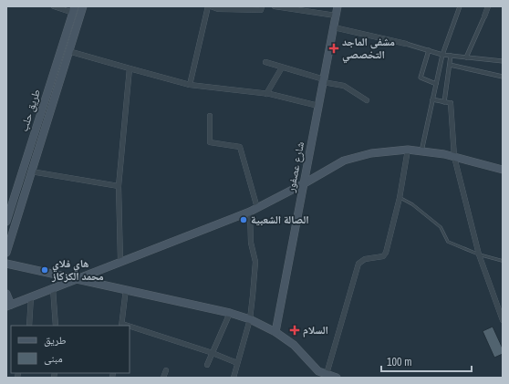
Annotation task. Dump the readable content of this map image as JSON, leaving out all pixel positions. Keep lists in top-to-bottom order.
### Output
{
  "streets": {
    "main road": ["طريق حلب", "شارع عصفور"]
  },
  "places": {
    "health": ["مشفى الماجد التخصصي", "السلام"],
    "other": ["الصالة الشعبية", "هاي فلاي محمد الكزكاز"]
  },
  "legend": ["طريق", "مبنى"],
  "scale_bar": "100 m"
}
